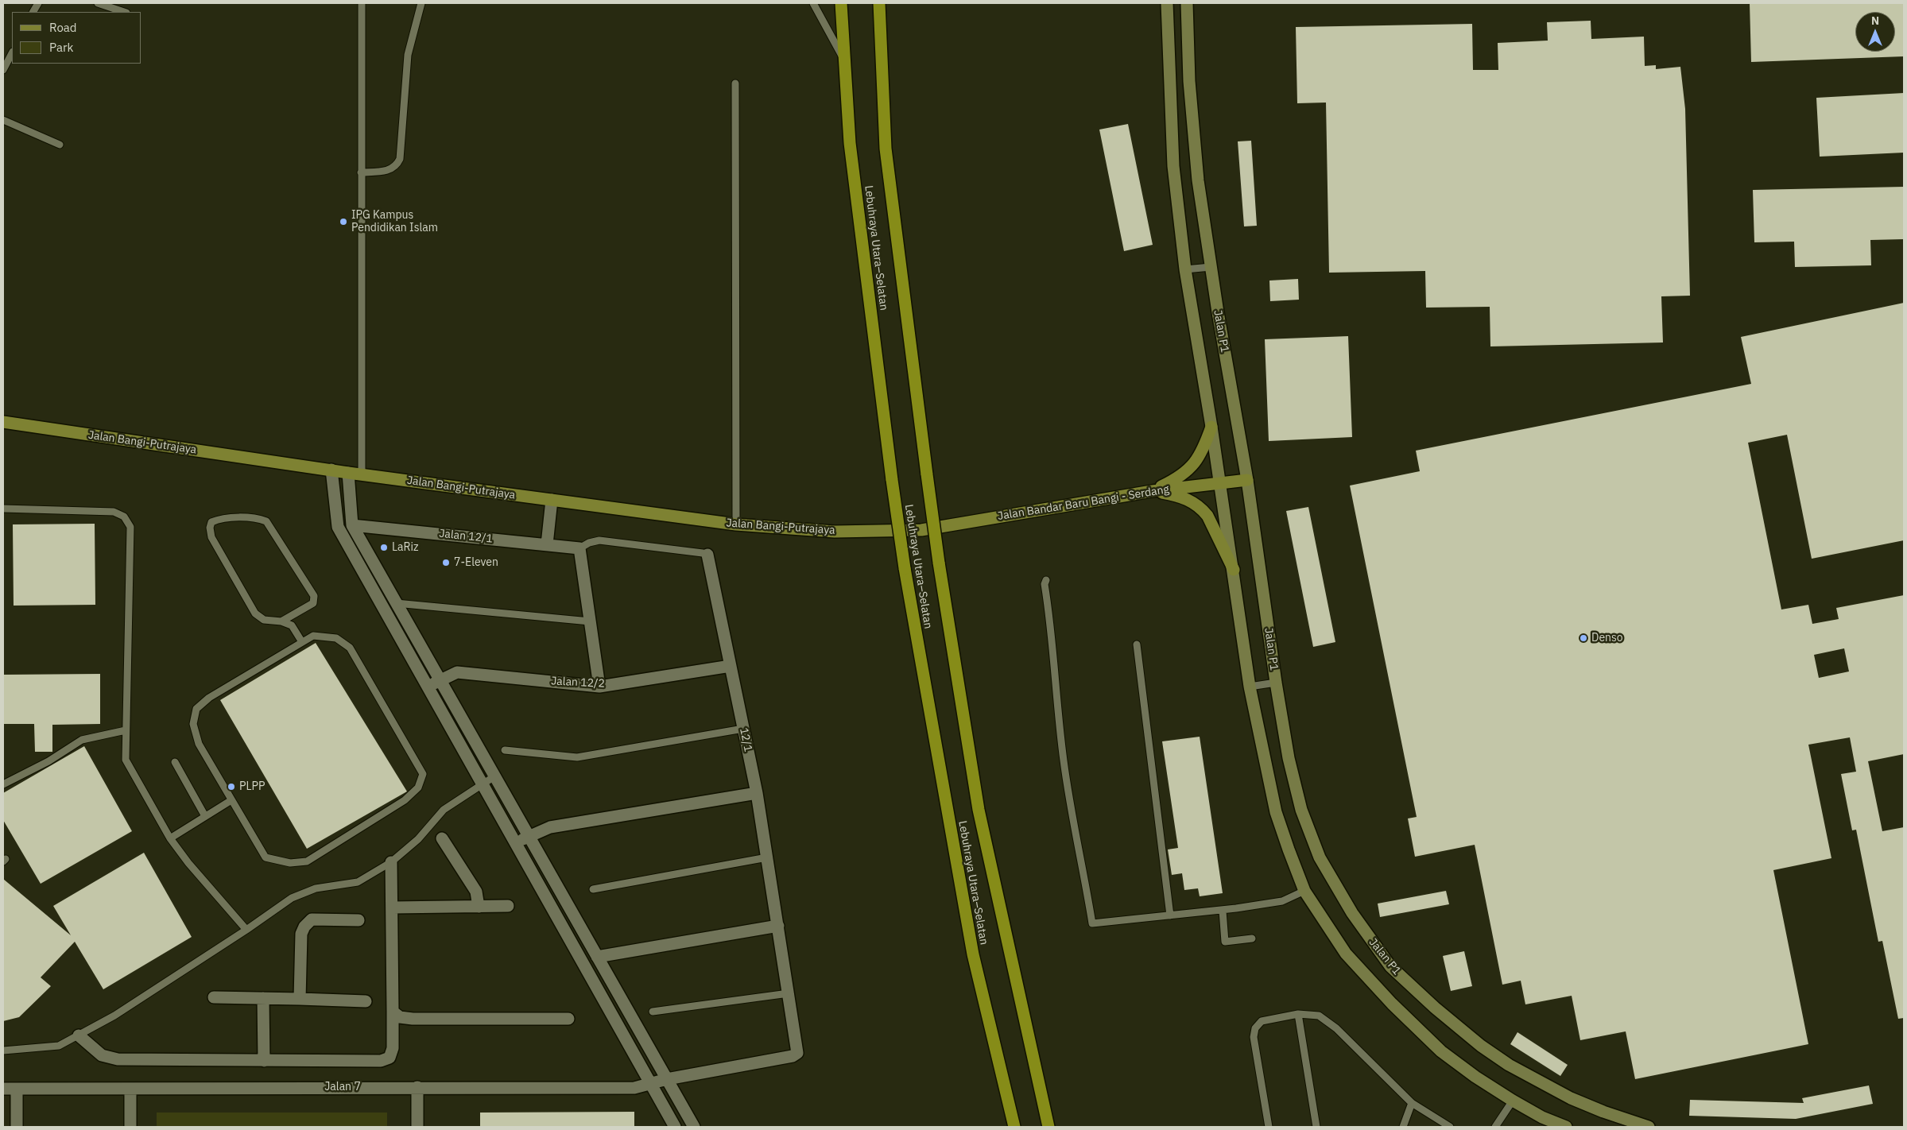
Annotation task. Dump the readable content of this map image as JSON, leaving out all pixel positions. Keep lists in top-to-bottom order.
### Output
{
  "streets": {
    "highway": ["Lebuhraya Utara–Selatan"],
    "main road": ["Jalan P1", "Jalan Bangi-Putrajaya", "Jalan Bandar Baru Bangi - Serdang"],
    "street": [
      "Jalan 12/1",
      "Jalan 12/2",
      "12/1",
      "Jalan 7"
    ]
  },
  "crossings": [
    ["Jalan P1", "Jalan Bandar Baru Bangi - Serdang"],
    ["Jalan Bangi-Putrajaya", "Jalan Bandar Baru Bangi - Serdang"],
    ["Jalan 12/2", "12/1"],
    ["12/1", "Jalan 7"]
  ],
  "places": [
    "IPG Kampus Pendidikan Islam",
    "LaRiz",
    "7-Eleven",
    "Denso",
    "PLPP"
  ],
  "legend": ["Road", "Park"],
  "north": "top"
}
